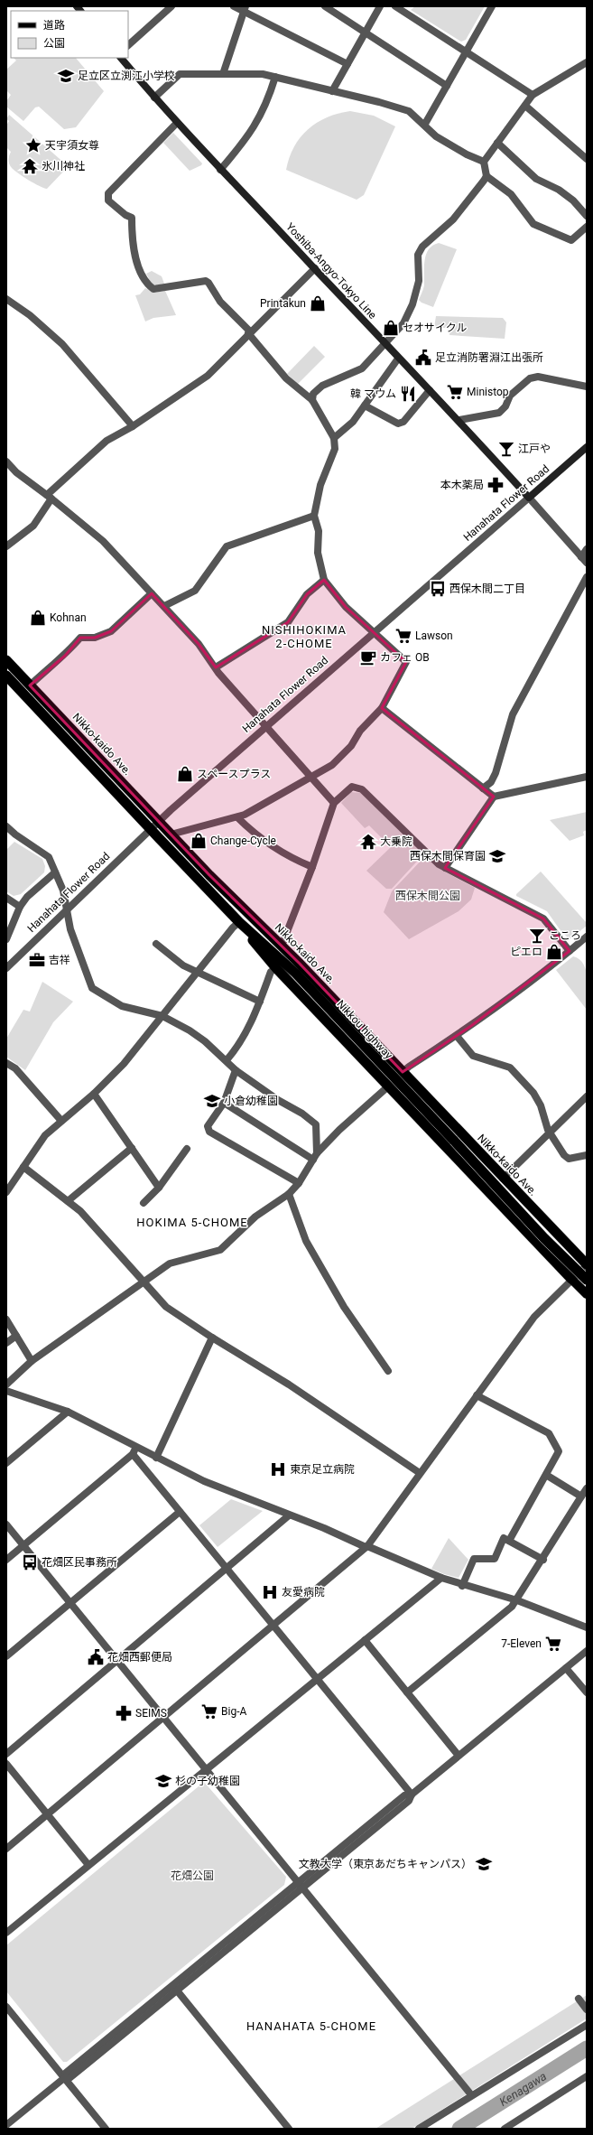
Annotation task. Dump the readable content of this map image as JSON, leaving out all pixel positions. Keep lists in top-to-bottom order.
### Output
{
  "streets": {
    "highway": ["Nikko-kaido Ave.", "Nikkou highway"],
    "main road": ["Yoshiba-Angyo-Tokyo Line", "Hanahata Flower Road"]
  },
  "crossings": [
    ["Yoshiba-Angyo-Tokyo Line", "Hanahata Flower Road"],
    ["Hanahata Flower Road", "Nikko-kaido Ave."]
  ],
  "districts": ["NISHIHOKIMA 2-CHOME", "HOKIMA 5-CHOME", "HANAHATA 5-CHOME"],
  "water": ["Kenagawa"],
  "parks": ["西保木間公園", "花畑公園"],
  "places": {
    "school or university": [
      "足立区立渕江小学校",
      "西保木間保育園",
      "小倉幼稚園",
      "杉の子幼稚園",
      "文教大学（東京あだちキャンパス）"
    ],
    "place": ["天宇須女尊"],
    "temple": ["氷川神社", "大乗院"],
    "shop": [
      "Printakun",
      "セオサイクル",
      "Kohnan",
      "スペースプラス",
      "Change-Cycle",
      "ピエロ"
    ],
    "public building": ["足立消防署淵江出張所", "花畑西郵便局"],
    "supermarket": [
      "Ministop",
      "Lawson",
      "7-Eleven",
      "Big-A"
    ],
    "restaurant": ["韓 マウム"],
    "bar": ["江戸や", "こころ"],
    "pharmacy": ["本木薬局", "SEIMS"],
    "bus stop": ["西保木間二丁目", "花畑区民事務所"],
    "cafe": ["カフェ OB"],
    "office": ["吉祥"],
    "hospital": ["東京足立病院", "友愛病院"]
  },
  "legend": ["道路", "公園"]
}
